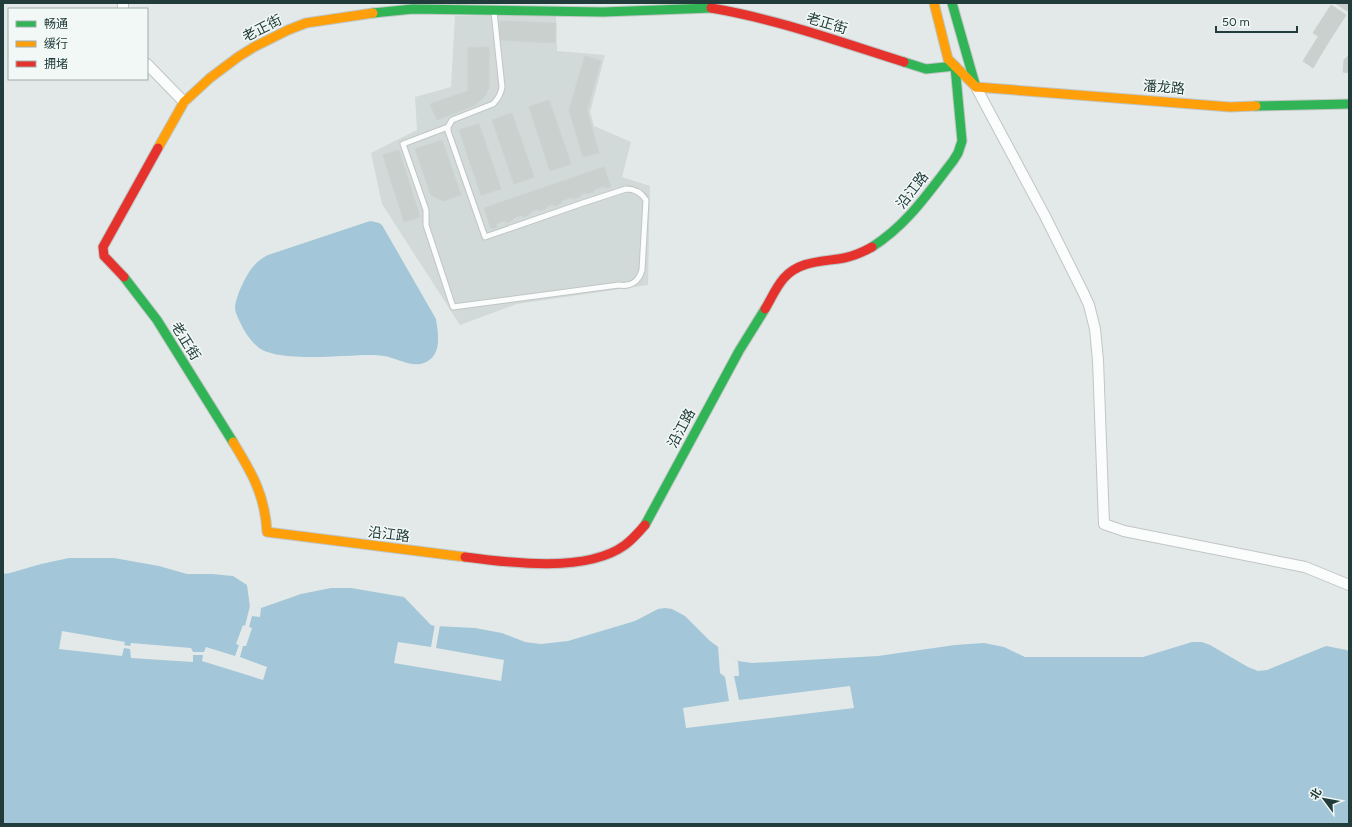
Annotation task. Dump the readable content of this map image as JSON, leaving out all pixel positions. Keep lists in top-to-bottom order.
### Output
{
  "streets": {
    "street": ["老正街", "潘龙路", "沿江路"]
  },
  "crossings": [
    ["老正街", "沿江路"]
  ],
  "legend": ["畅通", "缓行", "拥堵"],
  "scale_bar": "50 m",
  "north": "top left"
}
